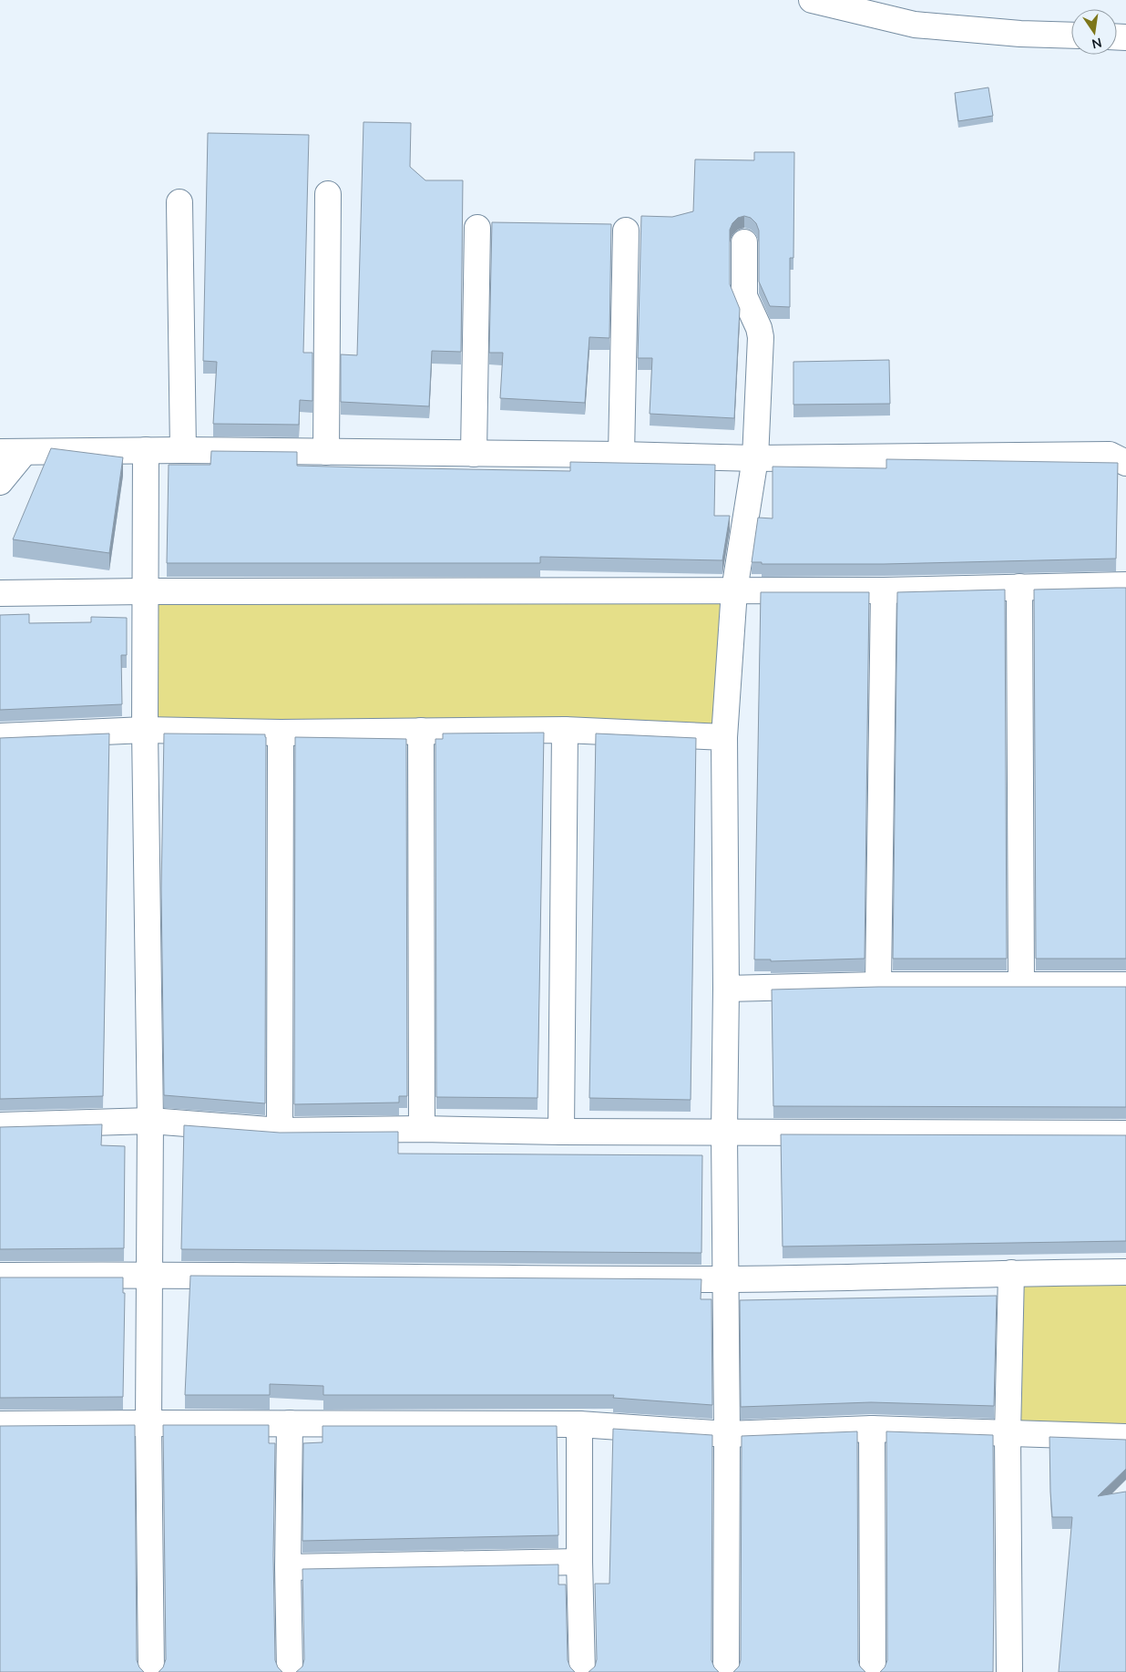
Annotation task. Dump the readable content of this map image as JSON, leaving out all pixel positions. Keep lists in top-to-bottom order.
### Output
{
  "north": "bottom"
}
